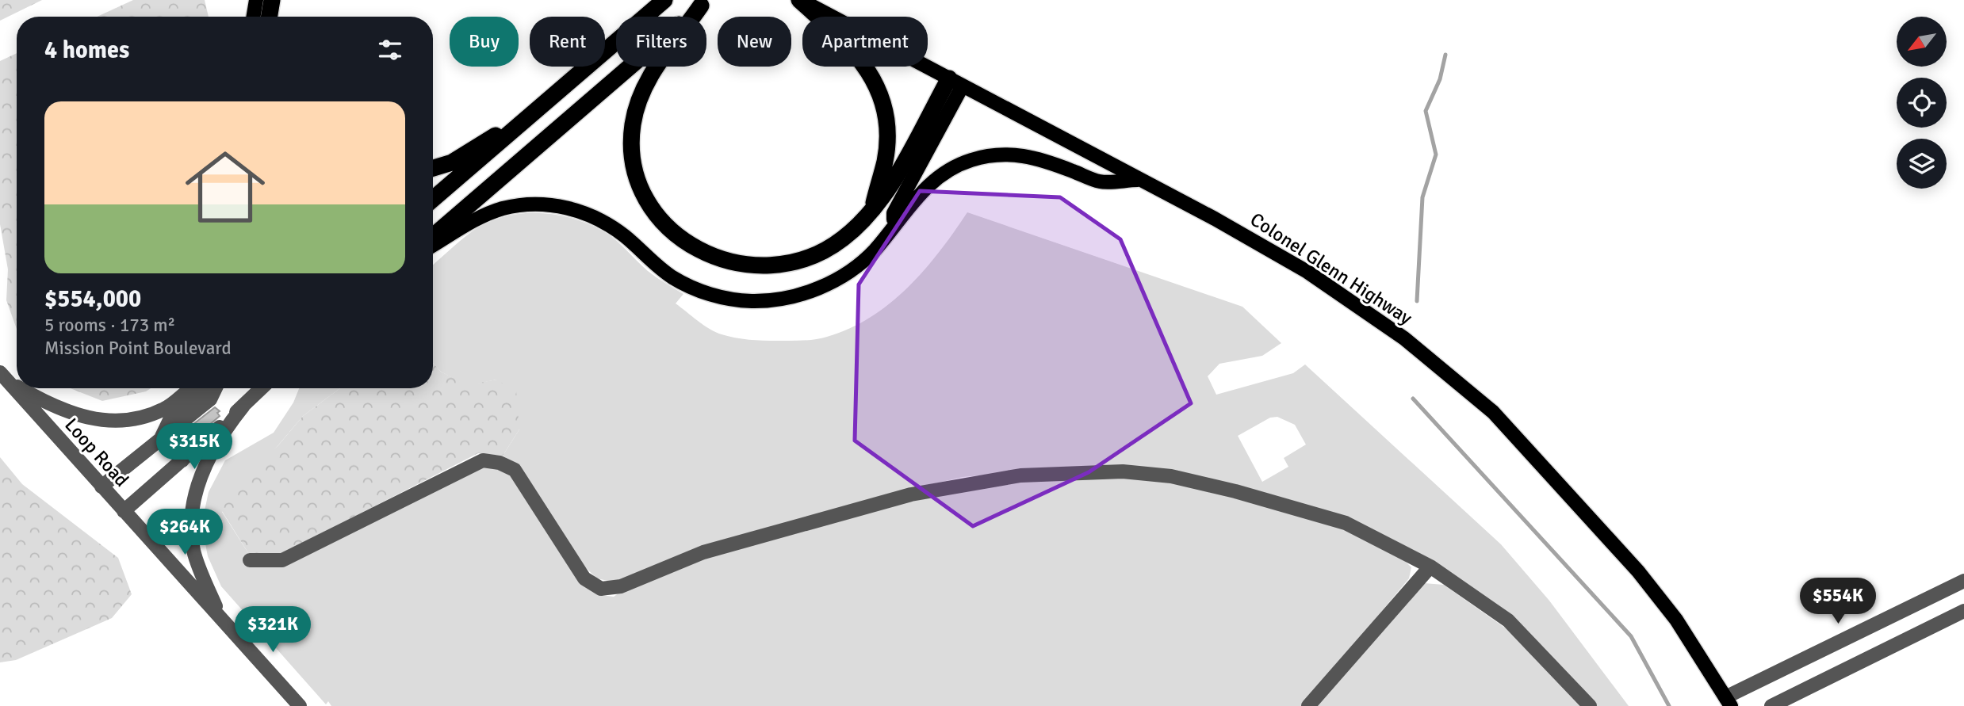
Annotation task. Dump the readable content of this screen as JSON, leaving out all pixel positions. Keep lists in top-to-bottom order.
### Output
{
  "streets": {
    "main road": ["Colonel Glenn Highway"],
    "street": ["Loop Road"]
  },
  "north": "bottom left",
  "page": {
    "chip": [
      "Buy",
      "Rent",
      "Filters",
      "New",
      "Apartment"
    ],
    "heading": "4 homes",
    "list": [
      {
        "name": "$554,000",
        "note": "5 rooms · 173 m² · Mission Point Boulevard"
      }
    ],
    "price": [
      "$315K",
      "$264K",
      "$554K",
      "$321K"
    ]
  }
}
